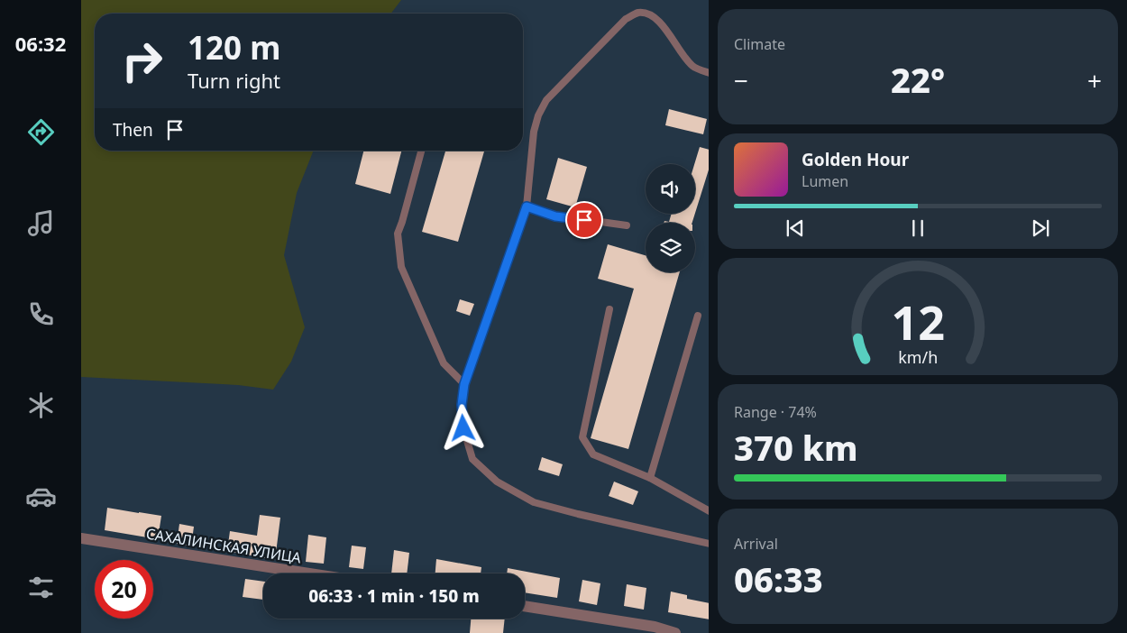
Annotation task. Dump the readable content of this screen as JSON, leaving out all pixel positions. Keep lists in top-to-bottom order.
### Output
{
  "streets": {
    "street": ["САХАЛИНСКАЯ УЛИЦА"]
  },
  "page": {
    "tabs": "06:32",
    "tile": [
      "Climate",
      ["Range · 74%", "370 km"],
      ["Arrival", "06:33"]
    ],
    "turn": ["120 m", "Turn right"],
    "heat": ["−", "22°", "+"],
    "then": "Then",
    "song": ["Golden Hour", "Lumen"],
    "limit": "20",
    "trip": "06:33 · 1 min · 150 m",
    "gauge": ["12", "km/h"]
  }
}
